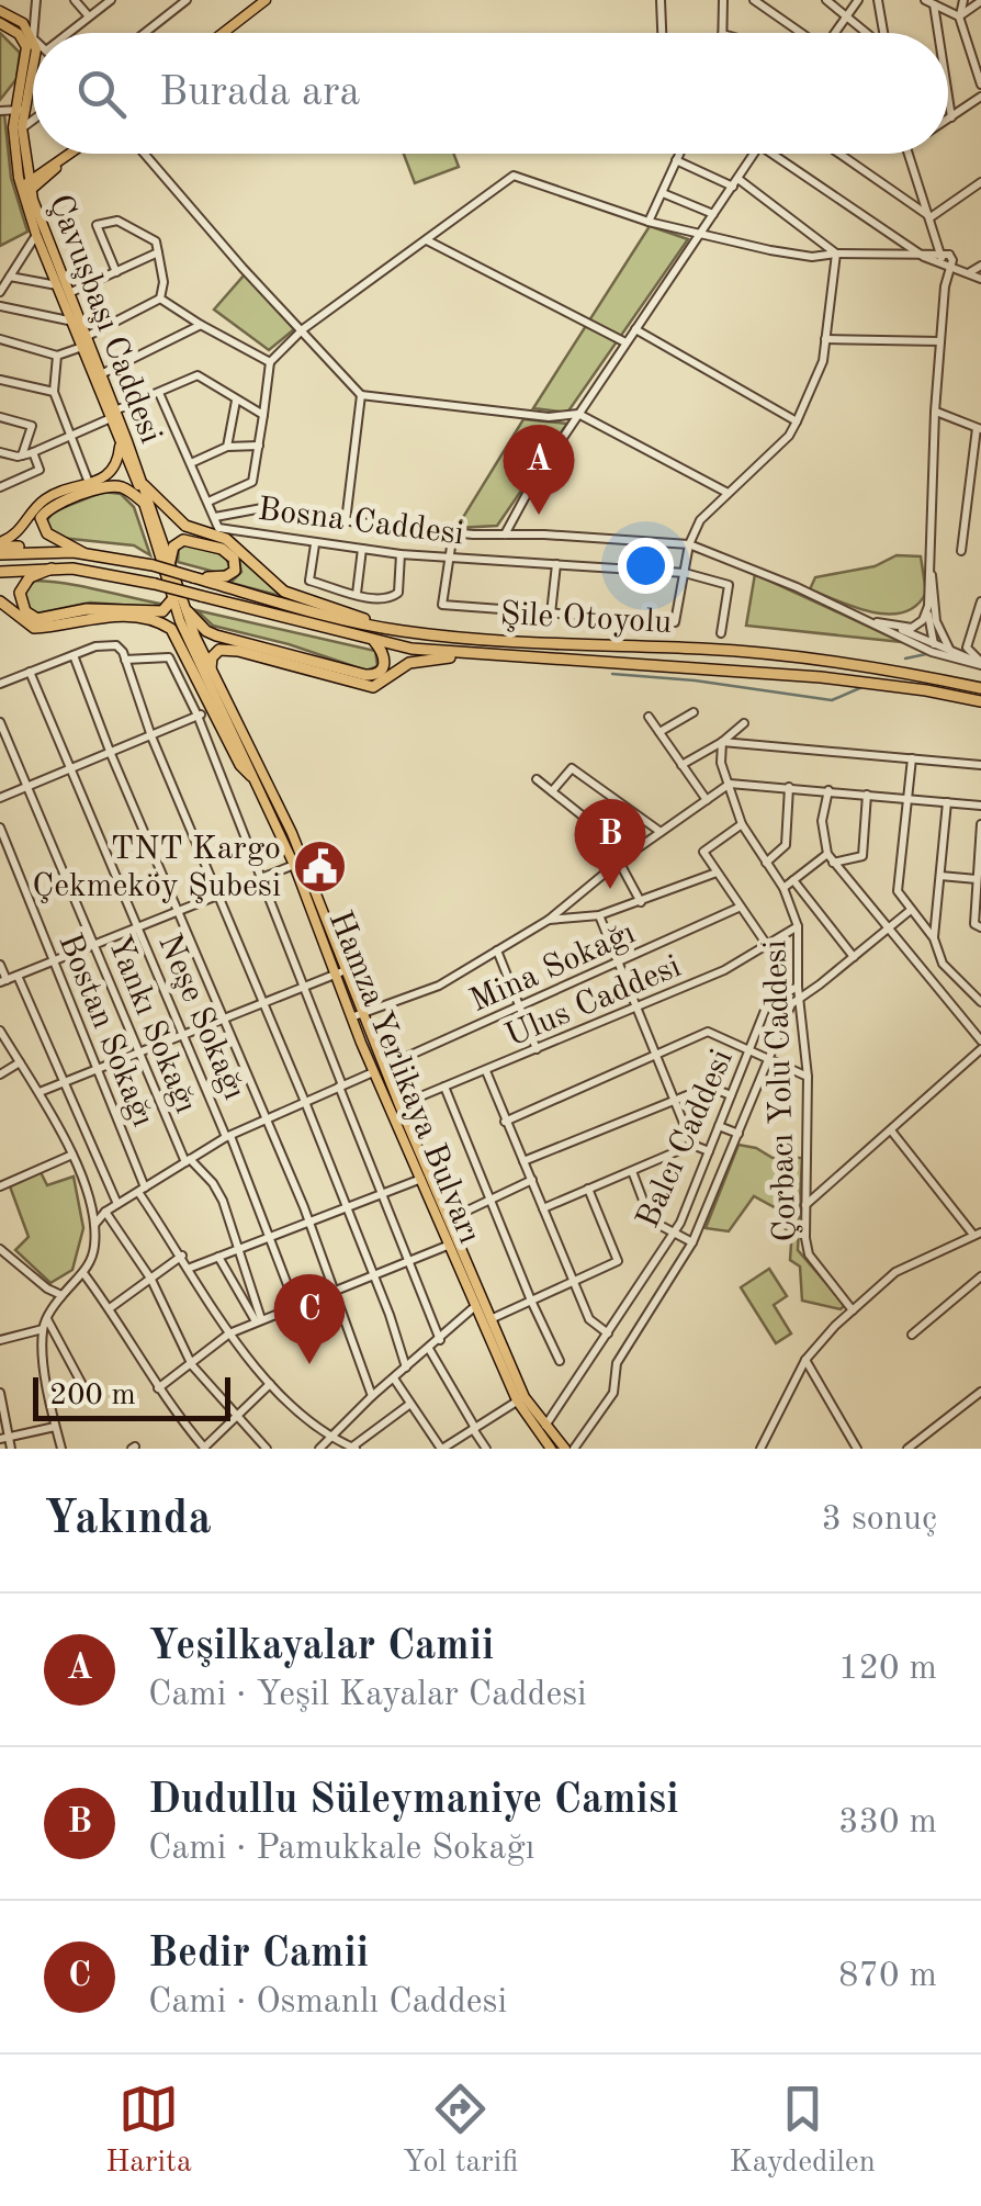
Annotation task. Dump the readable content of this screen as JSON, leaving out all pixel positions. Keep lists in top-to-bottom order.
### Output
{
  "streets": {
    "highway": ["Şile Otoyolu"],
    "main road": ["Çavuşbaşı Caddesi", "Hamza Yerlikaya Bulvarı"],
    "street": [
      "Bosna Caddesi",
      "Mina Sokağı",
      "Ulus Caddesi",
      "Neşe Sokağı",
      "Yankı Sokağı",
      "Bostan Sokağı",
      "Çorbacı Yolu Caddesi",
      "Balcı Caddesi"
    ]
  },
  "crossings": [
    ["Çavuşbaşı Caddesi", "Hamza Yerlikaya Bulvarı"],
    ["Mina Sokağı", "Hamza Yerlikaya Bulvarı"],
    ["Ulus Caddesi", "Hamza Yerlikaya Bulvarı"],
    ["Ulus Caddesi", "Çorbacı Yolu Caddesi"],
    ["Hamza Yerlikaya Bulvarı", "Balcı Caddesi"],
    ["Çorbacı Yolu Caddesi", "Balcı Caddesi"]
  ],
  "places": {
    "public building": ["TNT Kargo Çekmeköy Şubesi"]
  },
  "scale_bar": "200 m",
  "page": {
    "search": "Burada ara",
    "pins": ["A", "B", "C"],
    "scale": "200 m",
    "heading": ["Yakında", "3 sonuç"],
    "list": [
      {
        "mark": "A",
        "name": "Yeşilkayalar Camii",
        "note": "Cami · Yeşil Kayalar Caddesi",
        "value": "120 m"
      },
      {
        "mark": "B",
        "name": "Dudullu Süleymaniye Camisi",
        "note": "Cami · Pamukkale Sokağı",
        "value": "330 m"
      },
      {
        "mark": "C",
        "name": "Bedir Camii",
        "note": "Cami · Osmanlı Caddesi",
        "value": "870 m"
      }
    ],
    "nav": ["Harita", "Yol tarifi", "Kaydedilen"]
  }
}
